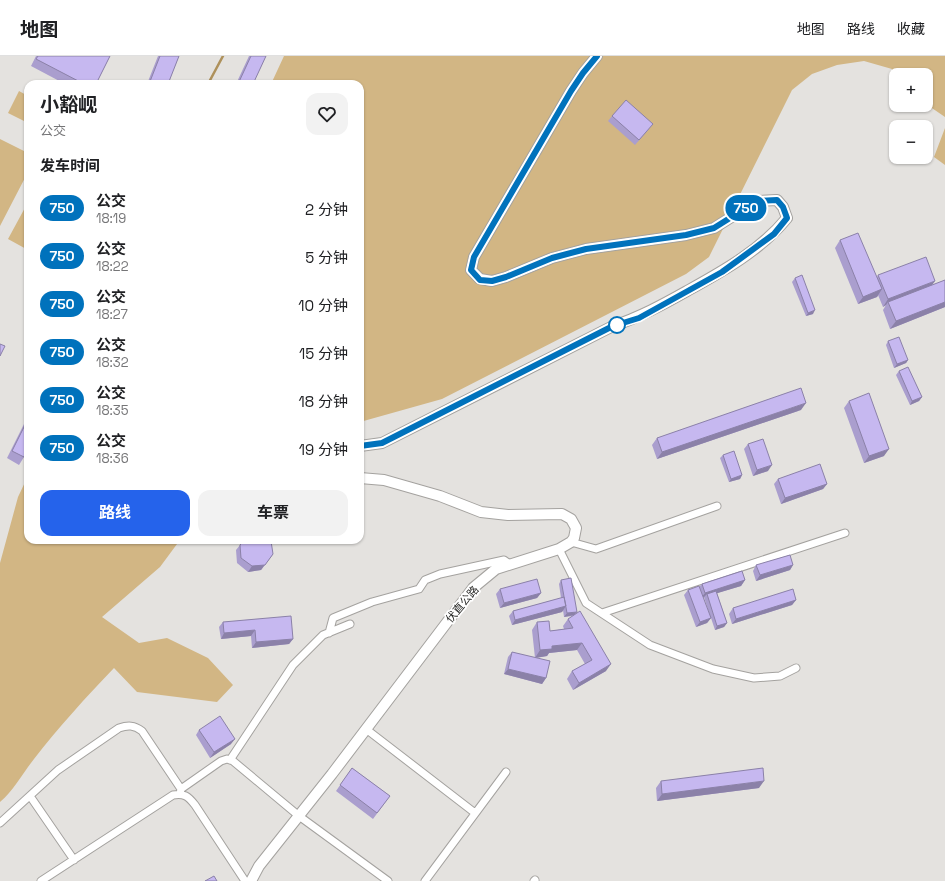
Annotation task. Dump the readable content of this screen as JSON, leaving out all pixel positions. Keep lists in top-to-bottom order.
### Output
{
  "streets": {
    "main road": ["伏直公路"]
  },
  "lines": ["bus line 750"],
  "page": {
    "header": "地图",
    "nav": ["地图", "路线", "收藏"],
    "on_map": "750",
    "map_buttons": ["+", "−"],
    "heading": [
      ["小豁岘", "公交"],
      "发车时间"
    ],
    "list": [
      {
        "mark": "750",
        "name": "公交",
        "note": "18:19",
        "value": "2 分钟"
      },
      {
        "mark": "750",
        "name": "公交",
        "note": "18:22",
        "value": "5 分钟"
      },
      {
        "mark": "750",
        "name": "公交",
        "note": "18:27",
        "value": "10 分钟"
      },
      {
        "mark": "750",
        "name": "公交",
        "note": "18:32",
        "value": "15 分钟"
      },
      {
        "mark": "750",
        "name": "公交",
        "note": "18:35",
        "value": "18 分钟"
      },
      {
        "mark": "750",
        "name": "公交",
        "note": "18:36",
        "value": "19 分钟"
      }
    ],
    "buttons": ["路线", "车票"]
  }
}
